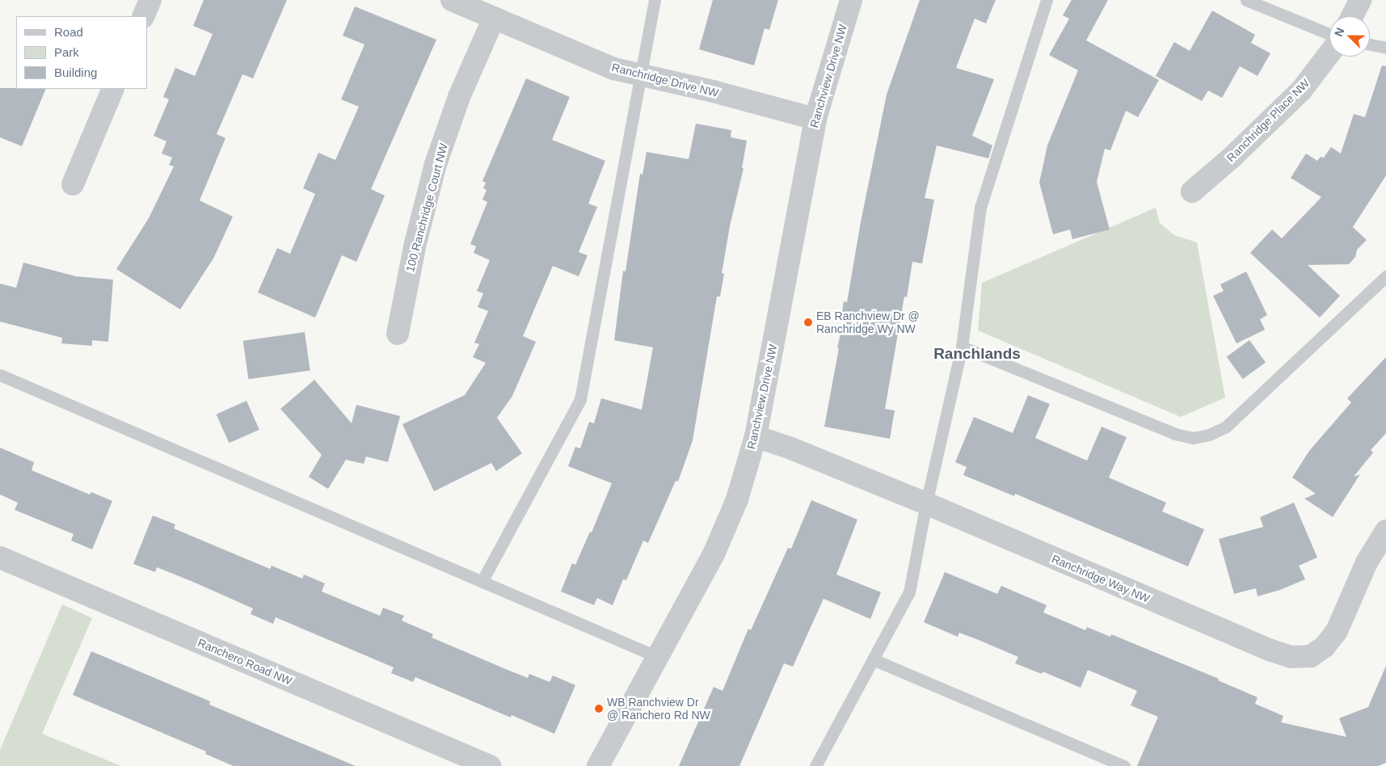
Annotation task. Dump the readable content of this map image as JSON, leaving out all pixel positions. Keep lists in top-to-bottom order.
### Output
{
  "streets": {
    "street": [
      "Ranchview Drive NW",
      "Ranchridge Drive NW",
      "Ranchridge Place NW",
      "100 Ranchridge Court NW",
      "Ranchridge Way NW",
      "Ranchero Road NW"
    ]
  },
  "crossings": [
    ["Ranchview Drive NW", "Ranchridge Drive NW"],
    ["Ranchview Drive NW", "Ranchridge Way NW"],
    ["Ranchridge Drive NW", "100 Ranchridge Court NW"]
  ],
  "districts": ["Ranchlands"],
  "places": ["EB Ranchview Dr @ Ranchridge Wy NW", "WB Ranchview Dr @ Ranchero Rd NW"],
  "legend": ["Road", "Park", "Building"],
  "north": "top left"
}
